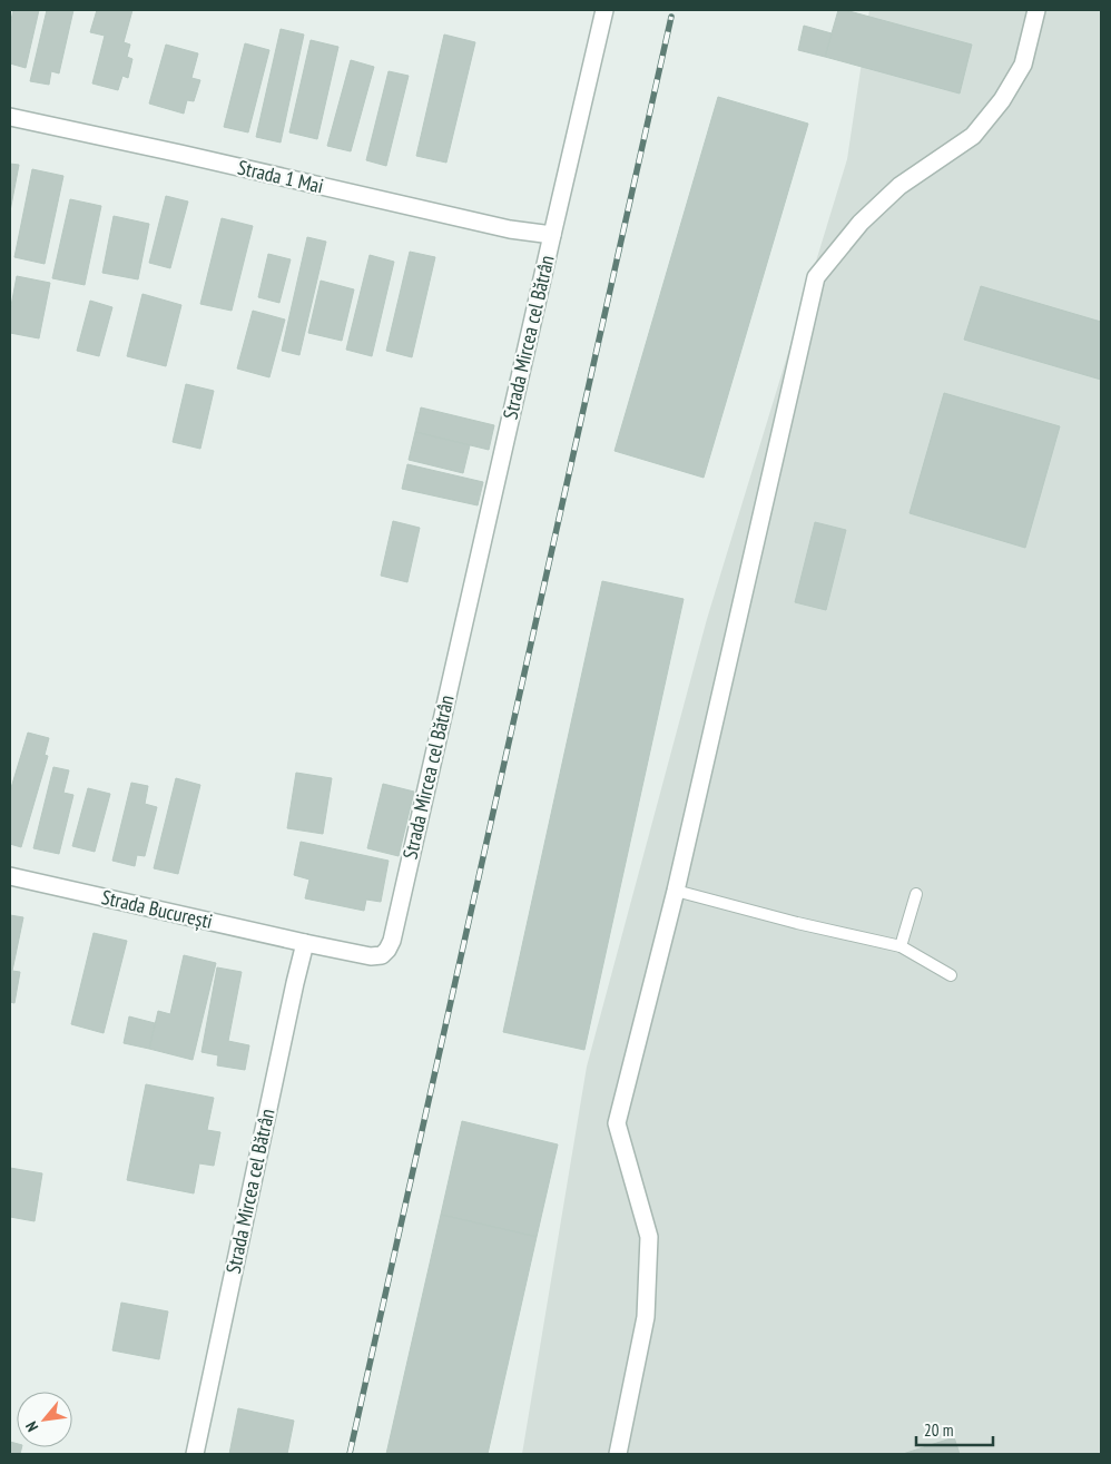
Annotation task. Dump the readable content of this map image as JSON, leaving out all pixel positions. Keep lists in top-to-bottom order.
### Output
{
  "streets": {
    "street": ["Strada 1 Mai", "Strada Mircea cel Bătrân", "Strada București"]
  },
  "crossings": [
    ["Strada 1 Mai", "Strada Mircea cel Bătrân"],
    ["Strada Mircea cel Bătrân", "Strada București"]
  ],
  "scale_bar": "20 m",
  "north": "bottom left"
}
